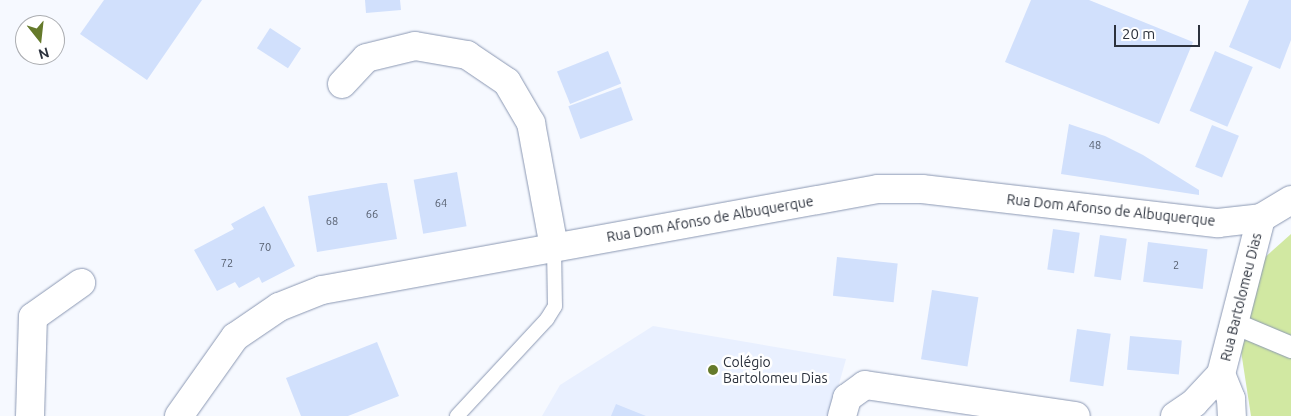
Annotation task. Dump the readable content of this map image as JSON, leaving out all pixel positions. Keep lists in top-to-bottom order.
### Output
{
  "streets": {
    "main road": ["Rua Dom Afonso de Albuquerque", "Rua Bartolomeu Dias"]
  },
  "crossings": [
    ["Rua Dom Afonso de Albuquerque", "Rua Bartolomeu Dias"]
  ],
  "places": ["Colégio Bartolomeu Dias"],
  "house_numbers": [
    "48",
    "64",
    "66",
    "68",
    "70",
    "72",
    "2"
  ],
  "scale_bar": "20 m",
  "north": "bottom"
}
